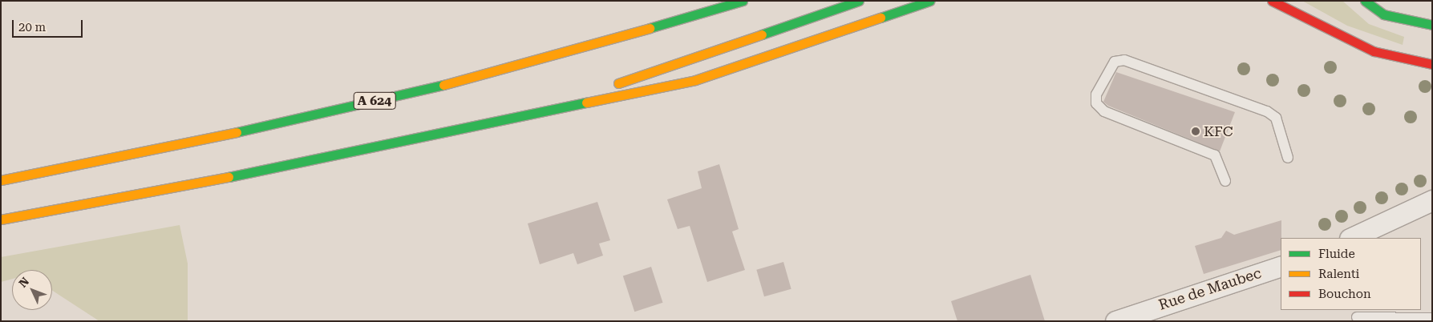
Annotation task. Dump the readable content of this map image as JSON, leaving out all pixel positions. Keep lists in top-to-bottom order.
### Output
{
  "streets": {
    "highway": ["A 624"],
    "street": ["Rue de Maubec"]
  },
  "places": ["KFC"],
  "legend": ["Fluide", "Ralenti", "Bouchon"],
  "scale_bar": "20 m",
  "north": "top left"
}
